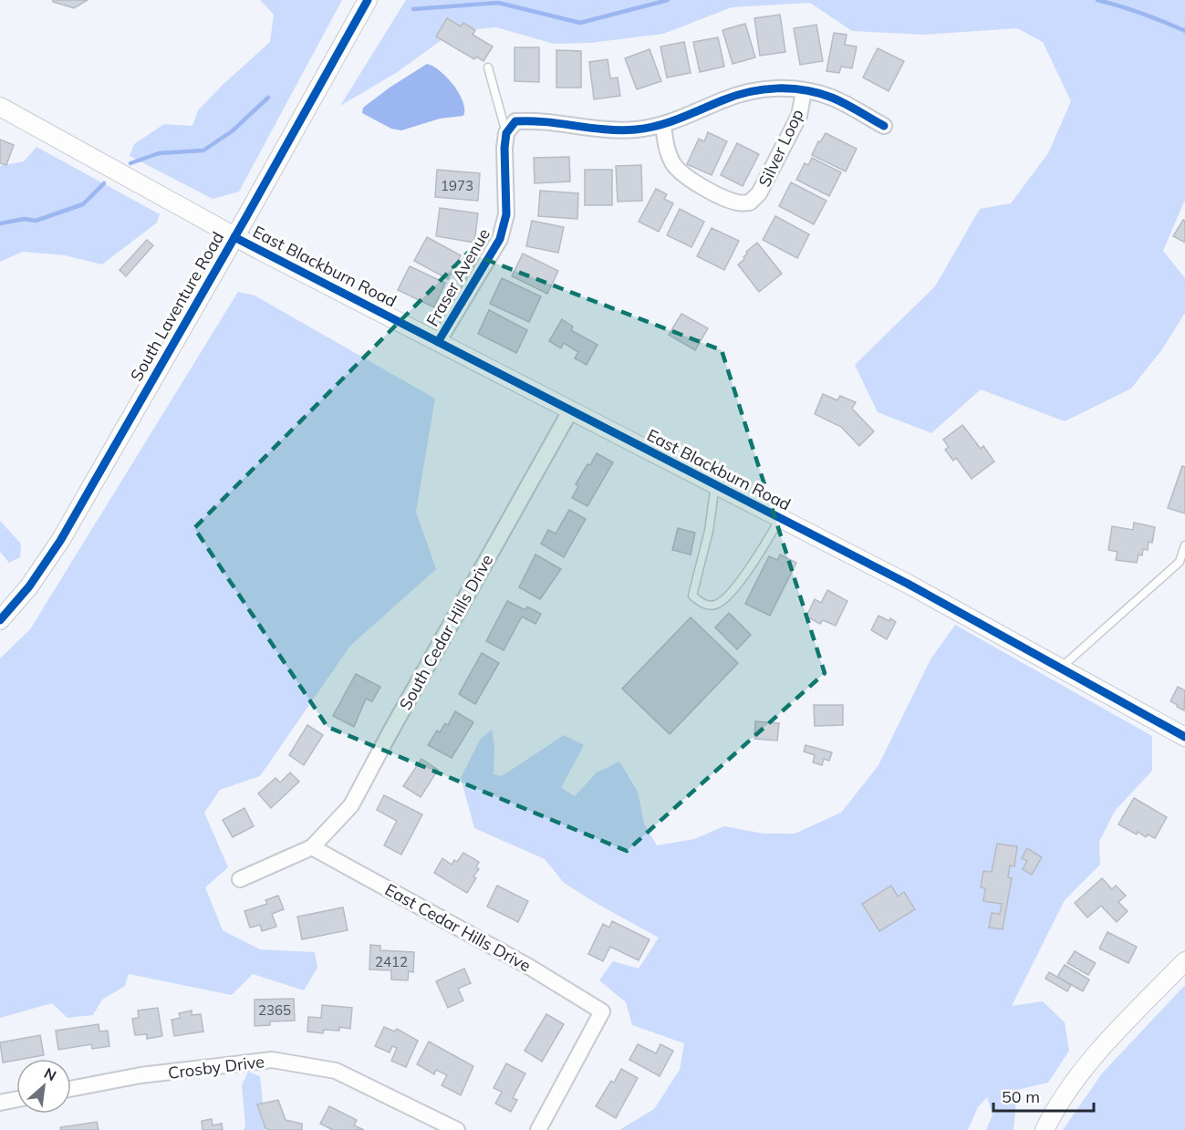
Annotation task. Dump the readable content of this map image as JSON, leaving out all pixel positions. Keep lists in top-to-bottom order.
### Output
{
  "streets": {
    "street": [
      "Silver Loop",
      "East Blackburn Road",
      "Fraser Avenue",
      "South Laventure Road",
      "South Cedar Hills Drive",
      "East Cedar Hills Drive",
      "Crosby Drive"
    ]
  },
  "crossings": [
    ["East Blackburn Road", "Fraser Avenue"],
    ["East Blackburn Road", "South Laventure Road"],
    ["East Blackburn Road", "South Cedar Hills Drive"],
    ["South Cedar Hills Drive", "East Cedar Hills Drive"]
  ],
  "house_numbers": ["1973", "2412", "2365"],
  "scale_bar": "50 m",
  "north": "top right"
}
